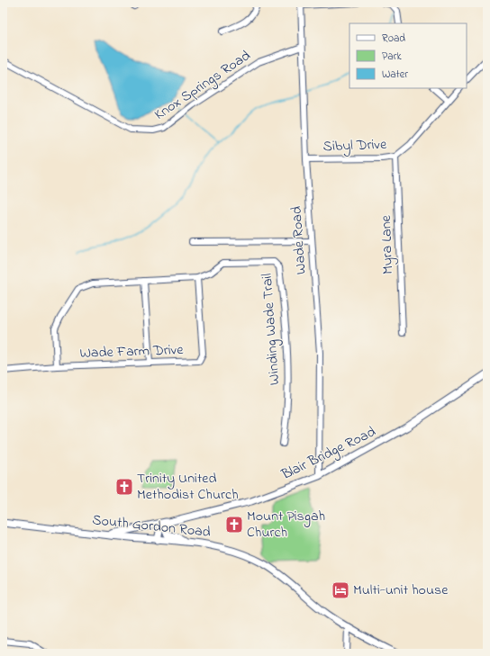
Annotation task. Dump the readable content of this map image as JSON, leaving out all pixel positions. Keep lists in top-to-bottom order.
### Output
{
  "streets": {
    "street": [
      "Knox Springs Road",
      "Sibyl Drive",
      "Wade Road",
      "Myra Lane",
      "Winding Wade Trail",
      "Wade Farm Drive",
      "Blair Bridge Road",
      "South Gordon Road"
    ]
  },
  "crossings": [
    ["Knox Springs Road", "Wade Road"],
    ["Sibyl Drive", "Wade Road"],
    ["Sibyl Drive", "Myra Lane"],
    ["Wade Road", "Blair Bridge Road"],
    ["Winding Wade Trail", "Wade Farm Drive"],
    ["Blair Bridge Road", "South Gordon Road"]
  ],
  "places": {
    "church": ["Trinity United Methodist Church", "Mount Pisgah Church"],
    "hotel": ["Multi-unit house"]
  },
  "legend": ["Road", "Park", "Water"]
}
